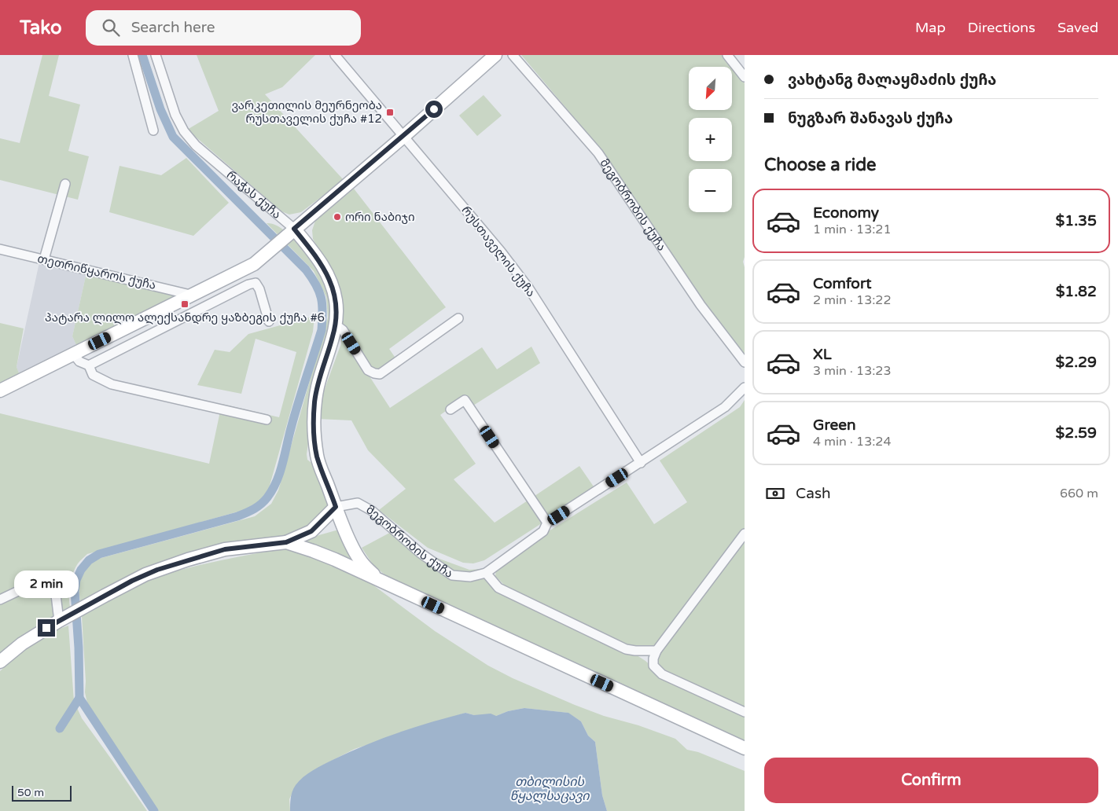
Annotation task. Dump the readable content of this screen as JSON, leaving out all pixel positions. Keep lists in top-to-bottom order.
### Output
{
  "streets": {
    "street": [
      "რაჭას ქუჩა",
      "მეგობრობის ქუჩა",
      "რუსთაველის ქუჩა",
      "თეთრიწყაროს ქუჩა"
    ]
  },
  "crossings": [
    ["რაჭას ქუჩა", "მეგობრობის ქუჩა"],
    ["მეგობრობის ქუჩა", "რუსთაველის ქუჩა"]
  ],
  "water": ["თბილისის წყალსაცავი"],
  "places": {
    "transit": ["ვარკეთილის მეურნეობა რუსთაველის ქუჩა #12", "პატარა ლილო ალექსანდრე ყაზბეგის ქუჩა #6"],
    "other": ["ორი ნაბიჯი"]
  },
  "scale_bar": "50 m",
  "north": "bottom left",
  "page": {
    "header": "Tako",
    "search": "Search here",
    "nav": ["Map", "Directions", "Saved"],
    "banner": ["ვახტანგ მალაყმაძის ქუჩა", "ნუგზარ შანავას ქუჩა"],
    "map_buttons": ["+", "−"],
    "heading": "Choose a ride",
    "list": [
      {
        "name": "Economy",
        "note": "1 min · 13:21",
        "value": "$1.35"
      },
      {
        "name": "Comfort",
        "note": "2 min · 13:22",
        "value": "$1.82"
      },
      {
        "name": "XL",
        "note": "3 min · 13:23",
        "value": "$2.29"
      },
      {
        "name": "Green",
        "note": "4 min · 13:24",
        "value": "$2.59"
      }
    ],
    "pay": ["Cash", "660 m"],
    "bubble": "2 min",
    "buttons": "Confirm",
    "scale": "50 m"
  }
}
